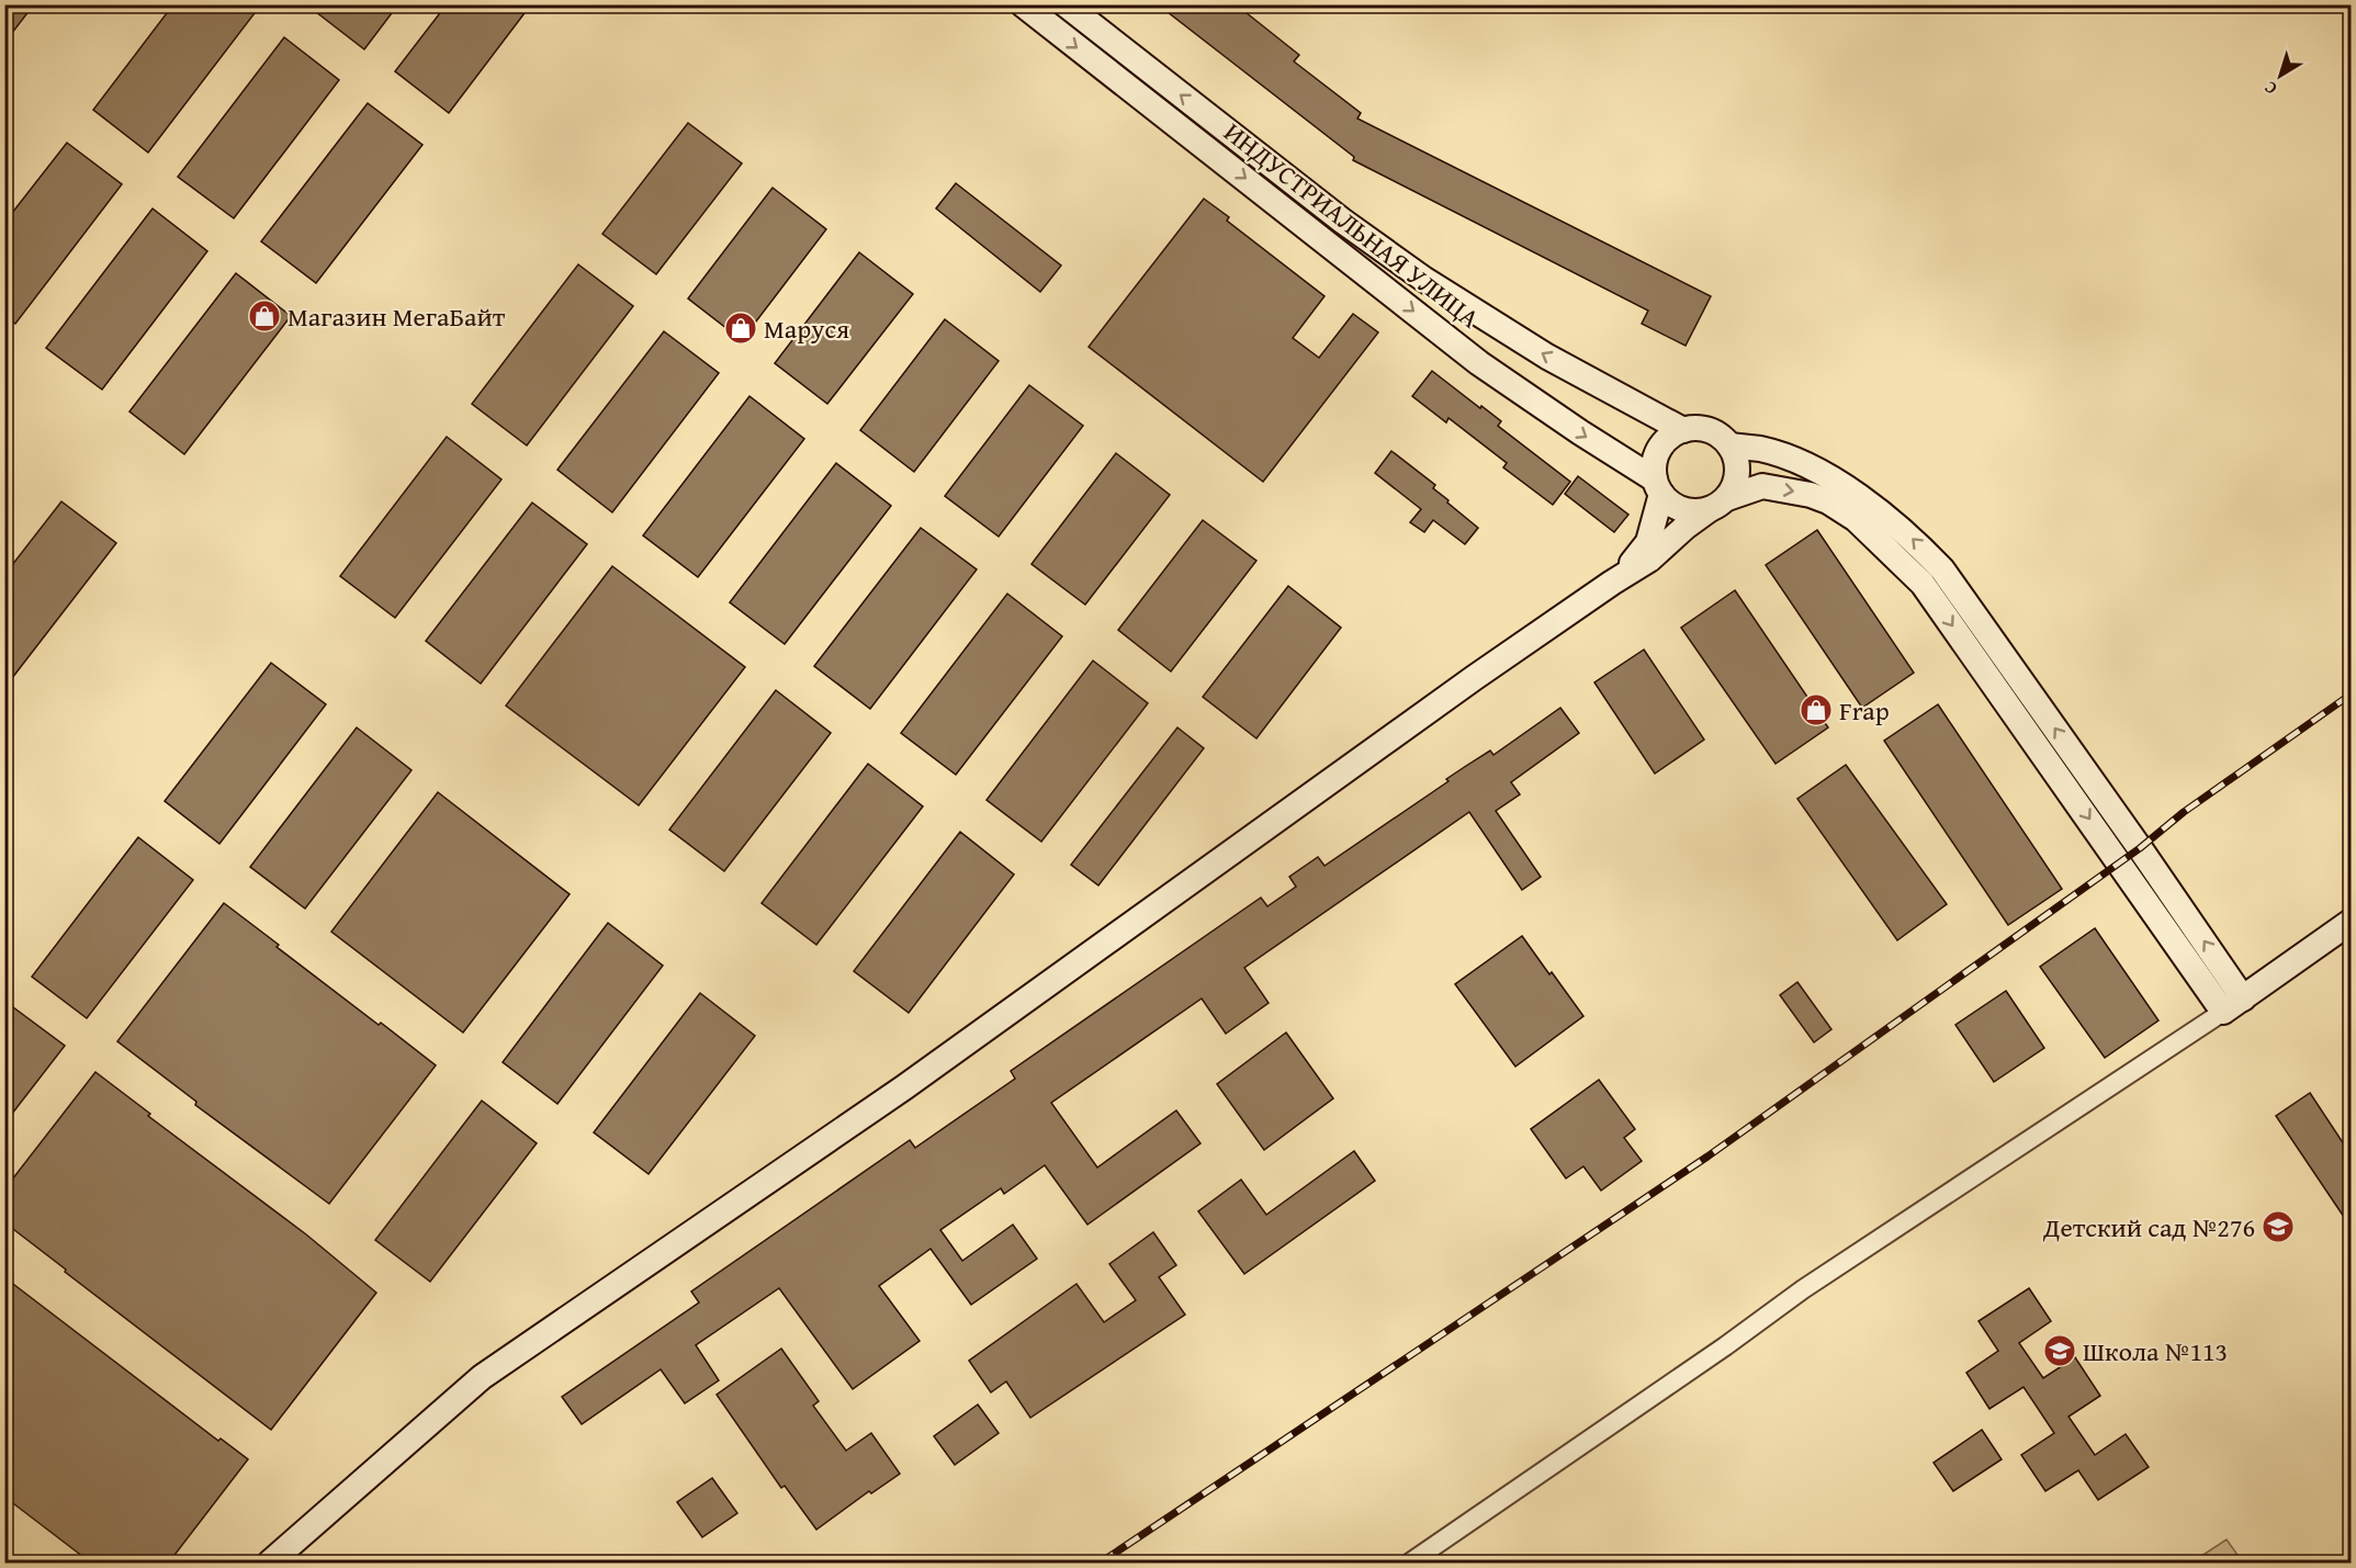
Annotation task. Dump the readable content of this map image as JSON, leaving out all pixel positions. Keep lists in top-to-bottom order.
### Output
{
  "streets": {
    "street": ["ИНДУСТРИАЛЬНАЯ УЛИЦА"]
  },
  "places": {
    "shop": ["Магазин МегаБайт", "Маруся", "Frap"],
    "school or university": ["Детский сад №276", "Школа №113"]
  },
  "north": "bottom left"
}
